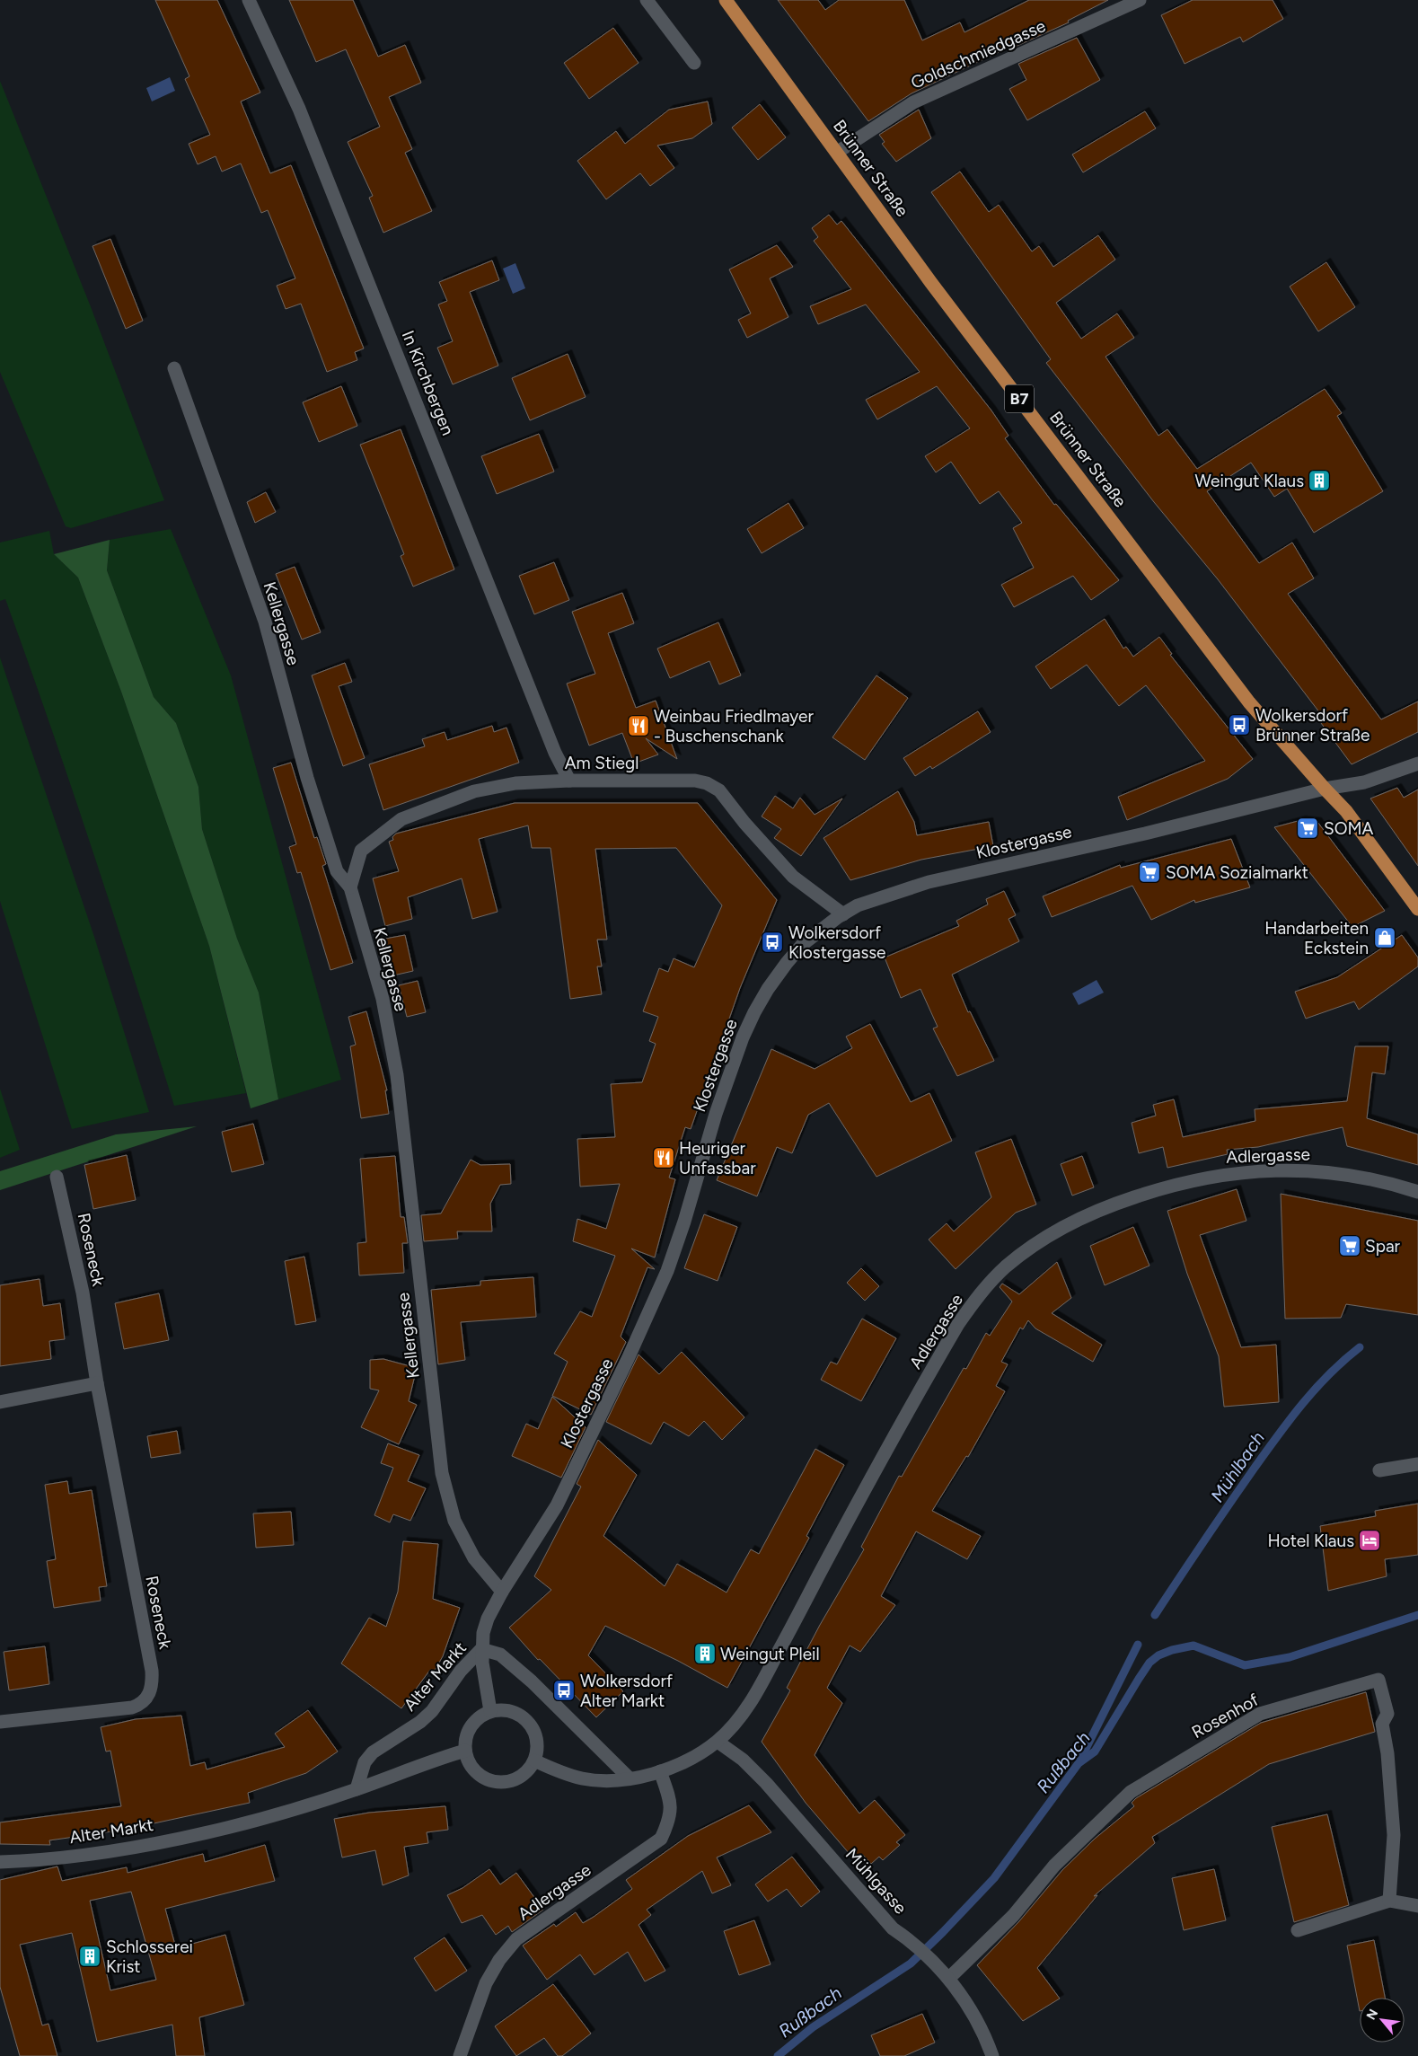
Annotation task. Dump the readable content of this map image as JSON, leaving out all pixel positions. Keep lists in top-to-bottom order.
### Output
{
  "streets": {
    "main road": ["Brünner Straße", "B7"],
    "street": [
      "Goldschmiedgasse",
      "In Kirchbergen",
      "Kellergasse",
      "Am Stiegl",
      "Klostergasse",
      "Adlergasse",
      "Roseneck",
      "Alter Markt",
      "Rosenhof",
      "Mühlgasse"
    ]
  },
  "crossings": [
    ["Goldschmiedgasse", "Brünner Straße"],
    ["Brünner Straße", "Klostergasse"],
    ["In Kirchbergen", "Am Stiegl"],
    ["Kellergasse", "Am Stiegl"],
    ["Kellergasse", "Klostergasse"],
    ["Am Stiegl", "Klostergasse"],
    ["Klostergasse", "Adlergasse"],
    ["Klostergasse", "Alter Markt"],
    ["Adlergasse", "Alter Markt"],
    ["Adlergasse", "Mühlgasse"],
    ["Rosenhof", "Mühlgasse"]
  ],
  "water": ["Mühlbach", "Rußbach"],
  "places": {
    "building": ["Weingut Klaus", "Weingut Pleil", "Schlosserei Krist"],
    "bus stop": ["Wolkersdorf Brünner Straße", "Wolkersdorf Klostergasse", "Wolkersdorf Alter Markt"],
    "restaurant": ["Weinbau Friedlmayer - Buschenschank", "Heuriger Unfassbar"],
    "supermarket": ["SOMA", "SOMA Sozialmarkt", "Spar"],
    "shop": ["Handarbeiten Eckstein"],
    "hotel": ["Hotel Klaus"]
  },
  "north": "top left"
}
